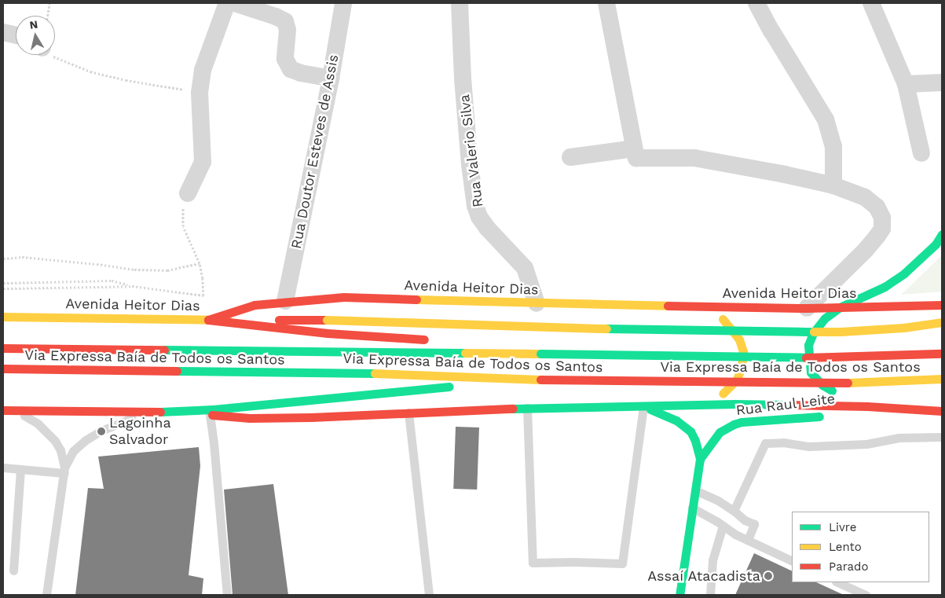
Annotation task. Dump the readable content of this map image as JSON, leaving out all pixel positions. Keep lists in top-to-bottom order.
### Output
{
  "streets": {
    "main road": ["Avenida Heitor Dias", "Via Expressa Baía de Todos os Santos", "Rua Raul Leite"],
    "street": ["Rua Valerio Silva", "Rua Doutor Esteves de Assis"]
  },
  "crossings": [
    ["Rua Valerio Silva", "Avenida Heitor Dias"],
    ["Rua Doutor Esteves de Assis", "Avenida Heitor Dias"]
  ],
  "places": ["Lagoinha Salvador", "Assaí Atacadista"],
  "legend": ["Livre", "Lento", "Parado"],
  "north": "top"
}
